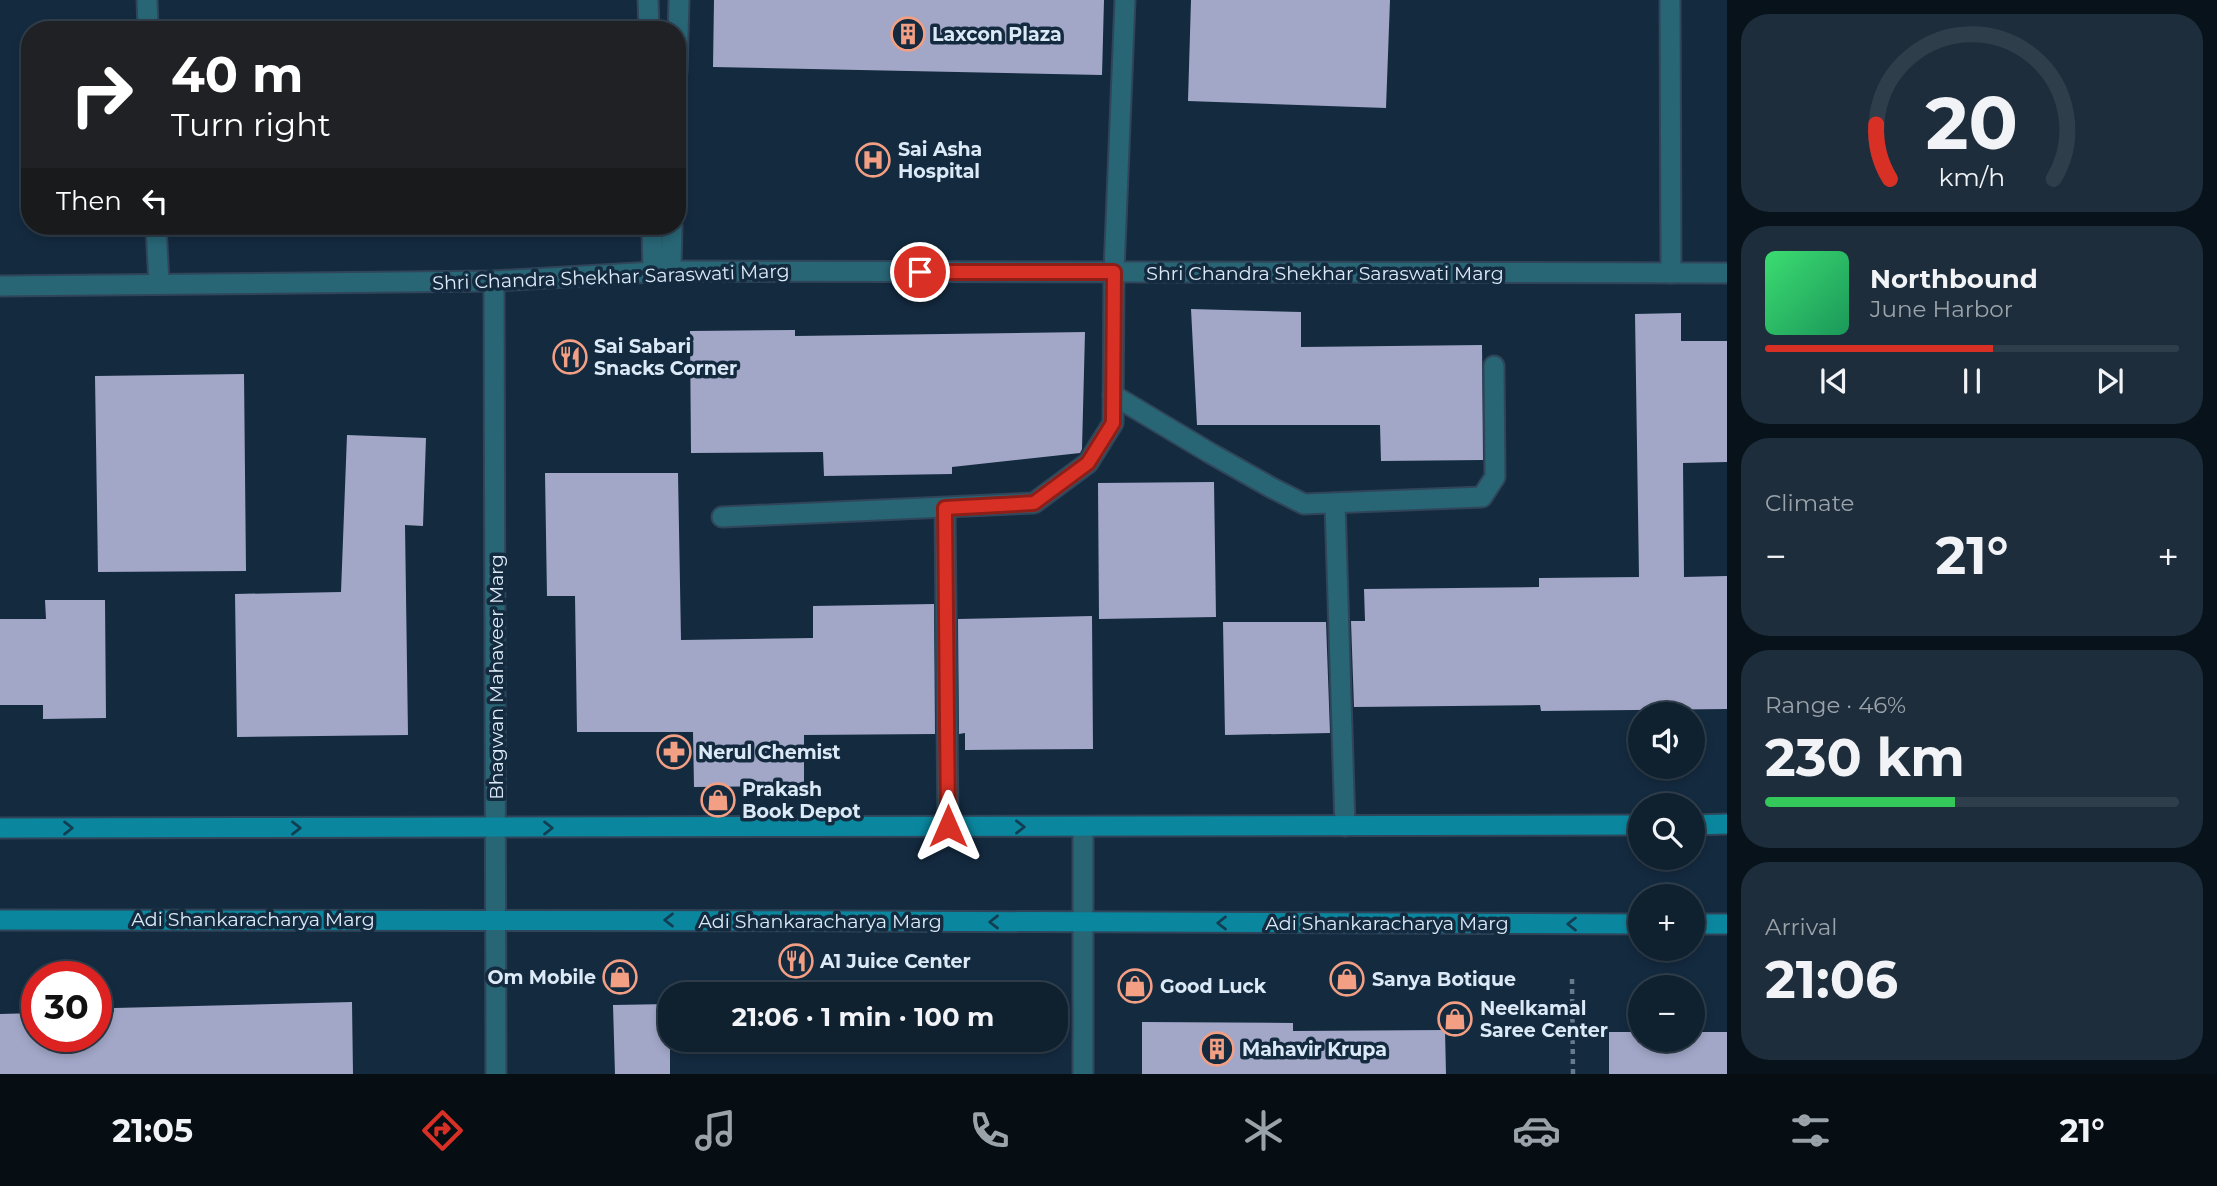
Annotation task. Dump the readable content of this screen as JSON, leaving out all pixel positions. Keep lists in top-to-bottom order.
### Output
{
  "streets": {
    "main road": ["Adi Shankaracharya Marg"],
    "street": ["Shri Chandra Shekhar Saraswati Marg", "Bhagwan Mahaveer Marg"]
  },
  "crossings": [
    ["Shri Chandra Shekhar Saraswati Marg", "Bhagwan Mahaveer Marg"],
    ["Bhagwan Mahaveer Marg", "Adi Shankaracharya Marg"]
  ],
  "places": {
    "building": ["Laxcon Plaza", "Mahavir Krupa"],
    "hospital": ["Sai Asha Hospital"],
    "restaurant": ["Sai Sabari Snacks Corner", "A1 Juice Center"],
    "pharmacy": ["Nerul Chemist"],
    "shop": [
      "Prakash Book Depot",
      "Om Mobile",
      "Sanya Botique",
      "Good Luck",
      "Neelkamal Saree Center"
    ]
  },
  "page": {
    "turn": ["40 m", "Turn right"],
    "then": "Then",
    "song": ["Northbound", "June Harbor"],
    "tile": [
      "Climate",
      ["Range · 46%", "230 km"],
      ["Arrival", "21:06"]
    ],
    "heat": ["−", "21°", "+"],
    "map_buttons": ["+", "−"],
    "limit": "30",
    "trip": "21:06 · 1 min · 100 m",
    "tabs": ["21:05", "21°"],
    "gauge": ["20", "km/h"]
  }
}
